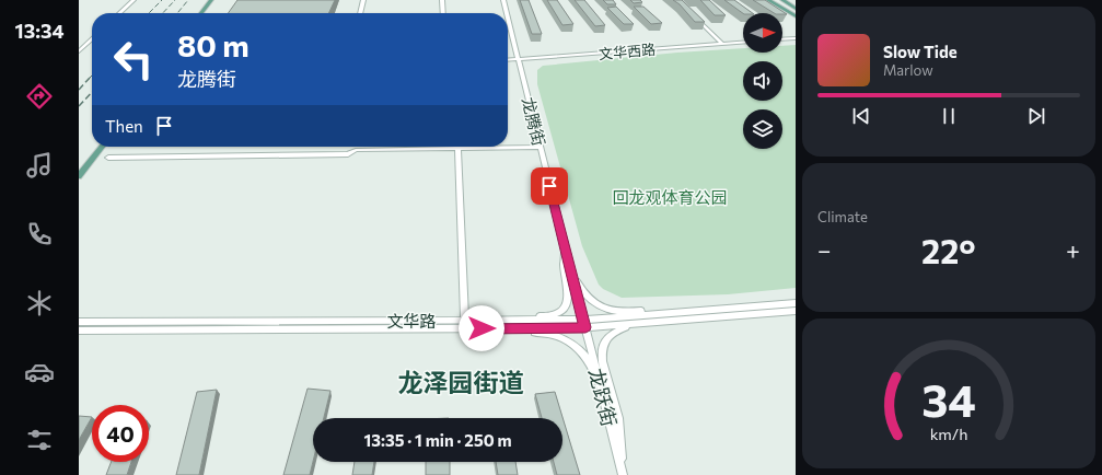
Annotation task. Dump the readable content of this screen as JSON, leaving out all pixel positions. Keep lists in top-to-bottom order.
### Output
{
  "streets": {
    "street": [
      "文华西路",
      "龙腾街",
      "文华路",
      "龙跃街"
    ]
  },
  "crossings": [
    ["文华西路", "龙腾街"],
    ["龙腾街", "文华路"],
    ["龙腾街", "龙跃街"],
    ["文华路", "龙跃街"]
  ],
  "districts": ["龙泽园街道"],
  "parks": ["回龙观体育公园"],
  "north": "right",
  "page": {
    "tabs": "13:34",
    "turn": ["80 m", "龙腾街"],
    "song": ["Slow Tide", "Marlow"],
    "then": "Then",
    "tile": "Climate",
    "heat": ["−", "22°", "+"],
    "limit": "40",
    "trip": "13:35 · 1 min · 250 m",
    "gauge": ["34", "km/h"]
  }
}
